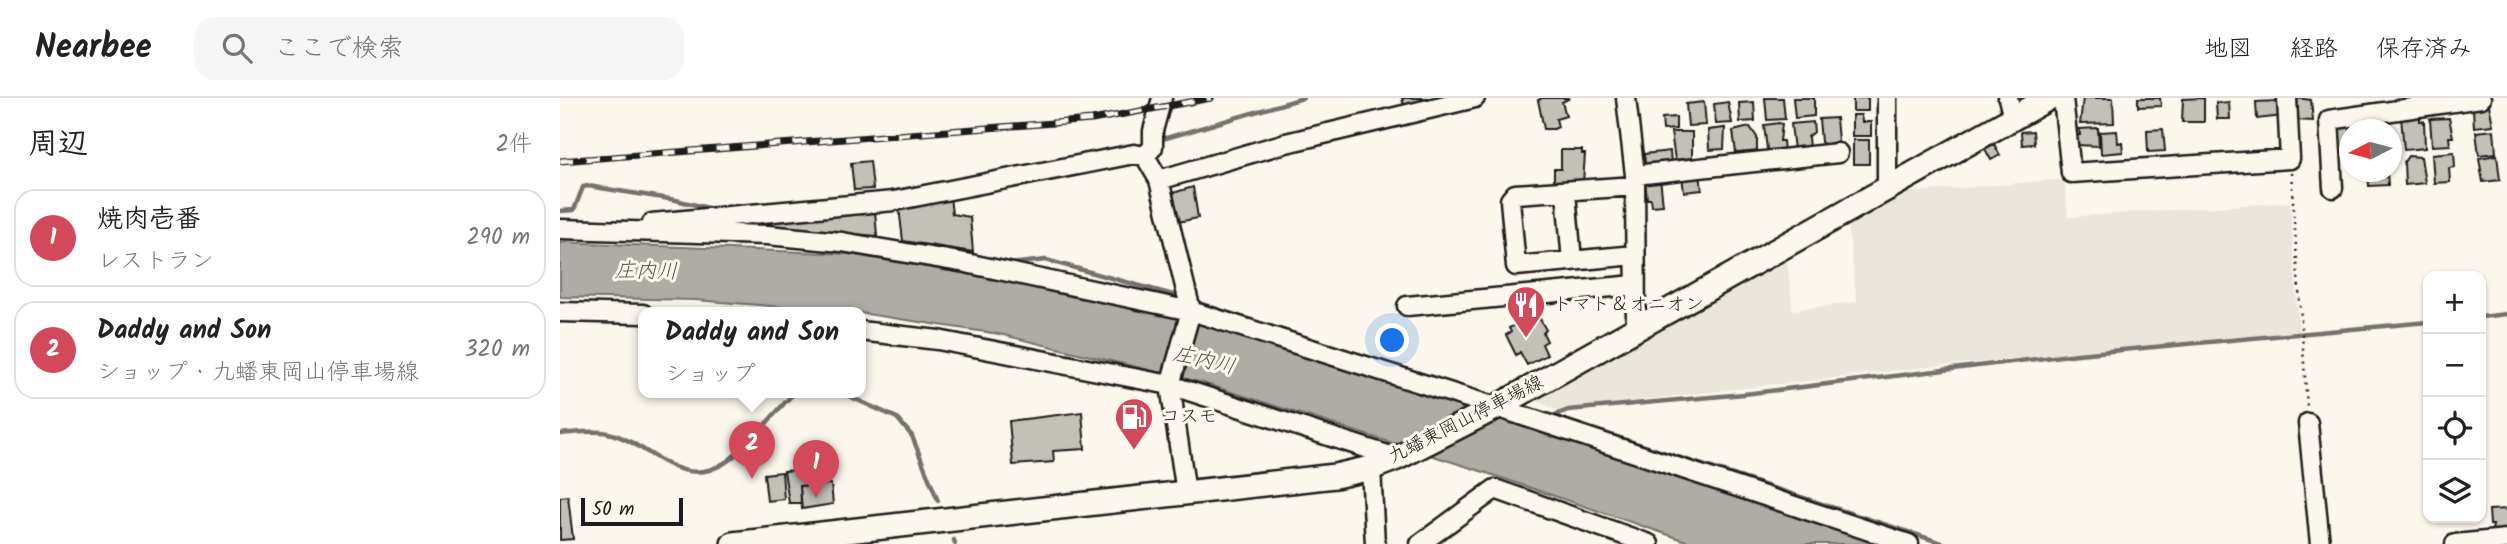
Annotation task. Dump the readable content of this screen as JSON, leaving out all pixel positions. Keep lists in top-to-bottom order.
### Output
{
  "streets": {
    "main road": ["九蟠東岡山停車場線"]
  },
  "water": ["庄内川"],
  "places": {
    "restaurant": ["トマト＆オニオン"],
    "fuel station": ["コスモ"]
  },
  "scale_bar": "50 m",
  "north": "left",
  "page": {
    "header": "Nearbee",
    "search": "ここで検索",
    "nav": ["地図", "経路", "保存済み"],
    "heading": ["周辺", "2件"],
    "list": [
      {
        "mark": "1",
        "name": "焼肉壱番",
        "note": "レストラン",
        "value": "290 m"
      },
      {
        "mark": "2",
        "name": "Daddy and Son",
        "note": "ショップ · 九蟠東岡山停車場線",
        "value": "320 m"
      }
    ],
    "map_buttons": ["+", "−"],
    "popup": ["Daddy and Son", "ショップ"],
    "pins": ["2", "1"],
    "scale": "50 m"
  }
}
